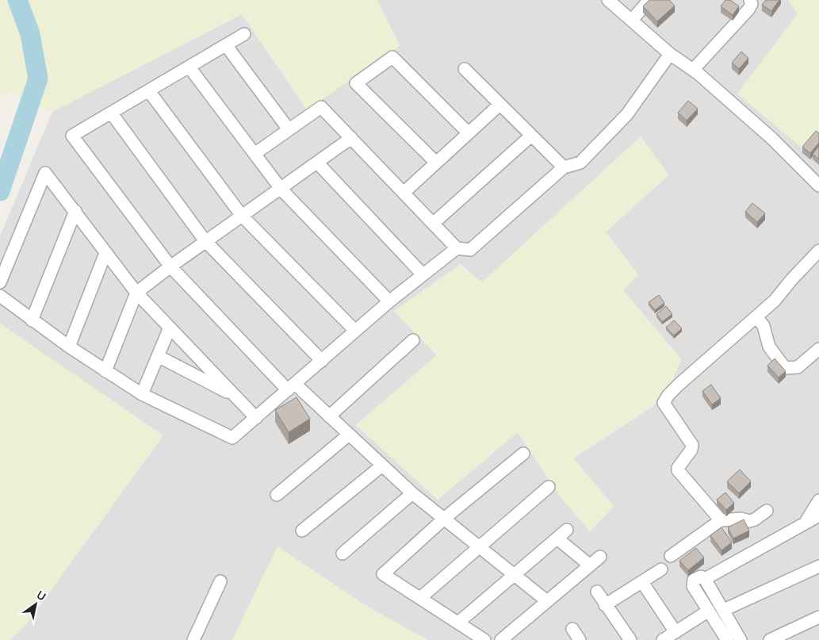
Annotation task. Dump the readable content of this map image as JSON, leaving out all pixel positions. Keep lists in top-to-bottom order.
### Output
{
  "north": "top right"
}
